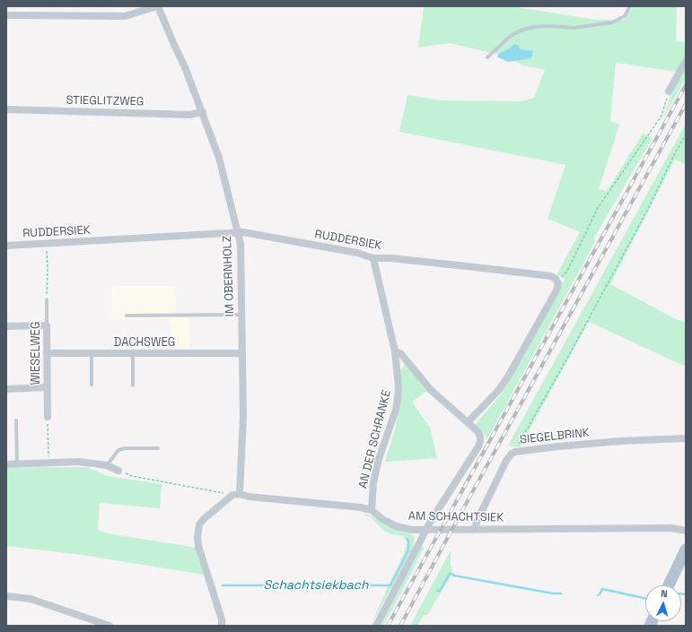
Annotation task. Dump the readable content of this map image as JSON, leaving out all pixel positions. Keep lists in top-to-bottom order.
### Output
{
  "streets": {
    "street": [
      "STIEGLITZWEG",
      "RUDDERSIEK",
      "IM OBERNHOLZ",
      "DACHSWEG",
      "WIESELWEG",
      "SIEGELBRINK",
      "AN DER SCHRANKE",
      "AM SCHACHTSIEK"
    ]
  },
  "crossings": [
    ["STIEGLITZWEG", "IM OBERNHOLZ"],
    ["RUDDERSIEK", "IM OBERNHOLZ"],
    ["RUDDERSIEK", "AN DER SCHRANKE"],
    ["IM OBERNHOLZ", "DACHSWEG"],
    ["IM OBERNHOLZ", "AM SCHACHTSIEK"],
    ["DACHSWEG", "WIESELWEG"],
    ["SIEGELBRINK", "AM SCHACHTSIEK"],
    ["AN DER SCHRANKE", "AM SCHACHTSIEK"]
  ],
  "water": ["Schachtsiekbach"],
  "north": "top"
}
